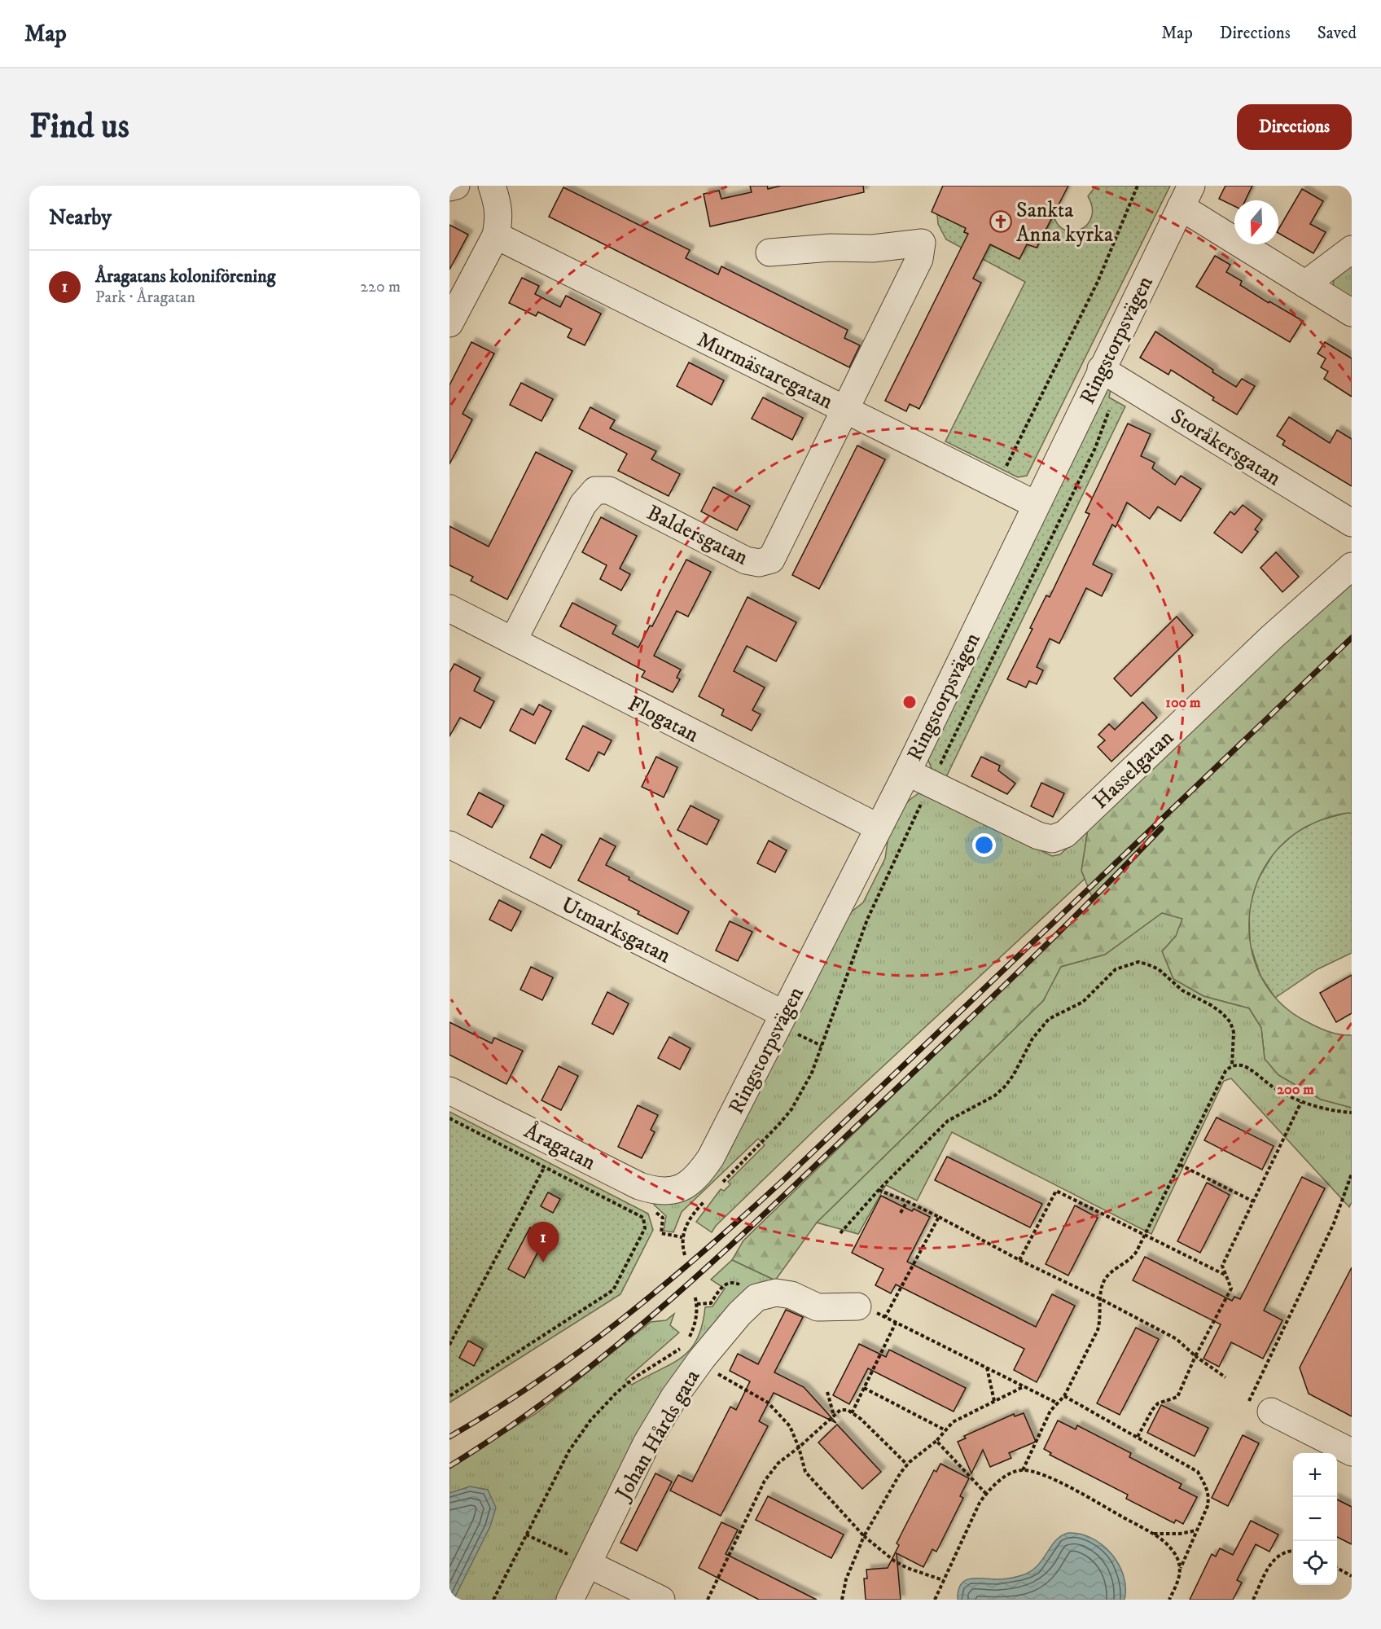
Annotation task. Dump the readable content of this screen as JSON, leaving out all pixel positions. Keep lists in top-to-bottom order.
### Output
{
  "streets": {
    "street": [
      "Ringstorpsvägen",
      "Murmästaregatan",
      "Storåkersgatan",
      "Baldersgatan",
      "Flogatan",
      "Hasselgatan",
      "Utmarksgatan",
      "Åragatan",
      "Johan Hårds gata"
    ]
  },
  "crossings": [
    ["Ringstorpsvägen", "Murmästaregatan"],
    ["Ringstorpsvägen", "Storåkersgatan"],
    ["Ringstorpsvägen", "Flogatan"],
    ["Ringstorpsvägen", "Hasselgatan"],
    ["Ringstorpsvägen", "Utmarksgatan"],
    ["Ringstorpsvägen", "Åragatan"],
    ["Murmästaregatan", "Baldersgatan"],
    ["Baldersgatan", "Flogatan"]
  ],
  "places": {
    "church": ["Sankta Anna kyrka"]
  },
  "north": "bottom",
  "page": {
    "header": "Map",
    "nav": ["Map", "Directions", "Saved"],
    "buttons": "Directions",
    "title": "Find us",
    "heading": "Nearby",
    "list": [
      {
        "mark": "1",
        "name": "Åragatans koloniförening",
        "note": "Park · Åragatan",
        "value": "220 m"
      }
    ],
    "pins": "1",
    "map_buttons": ["+", "−"]
  },
  "rings": ["100 m", "200 m"]
}
